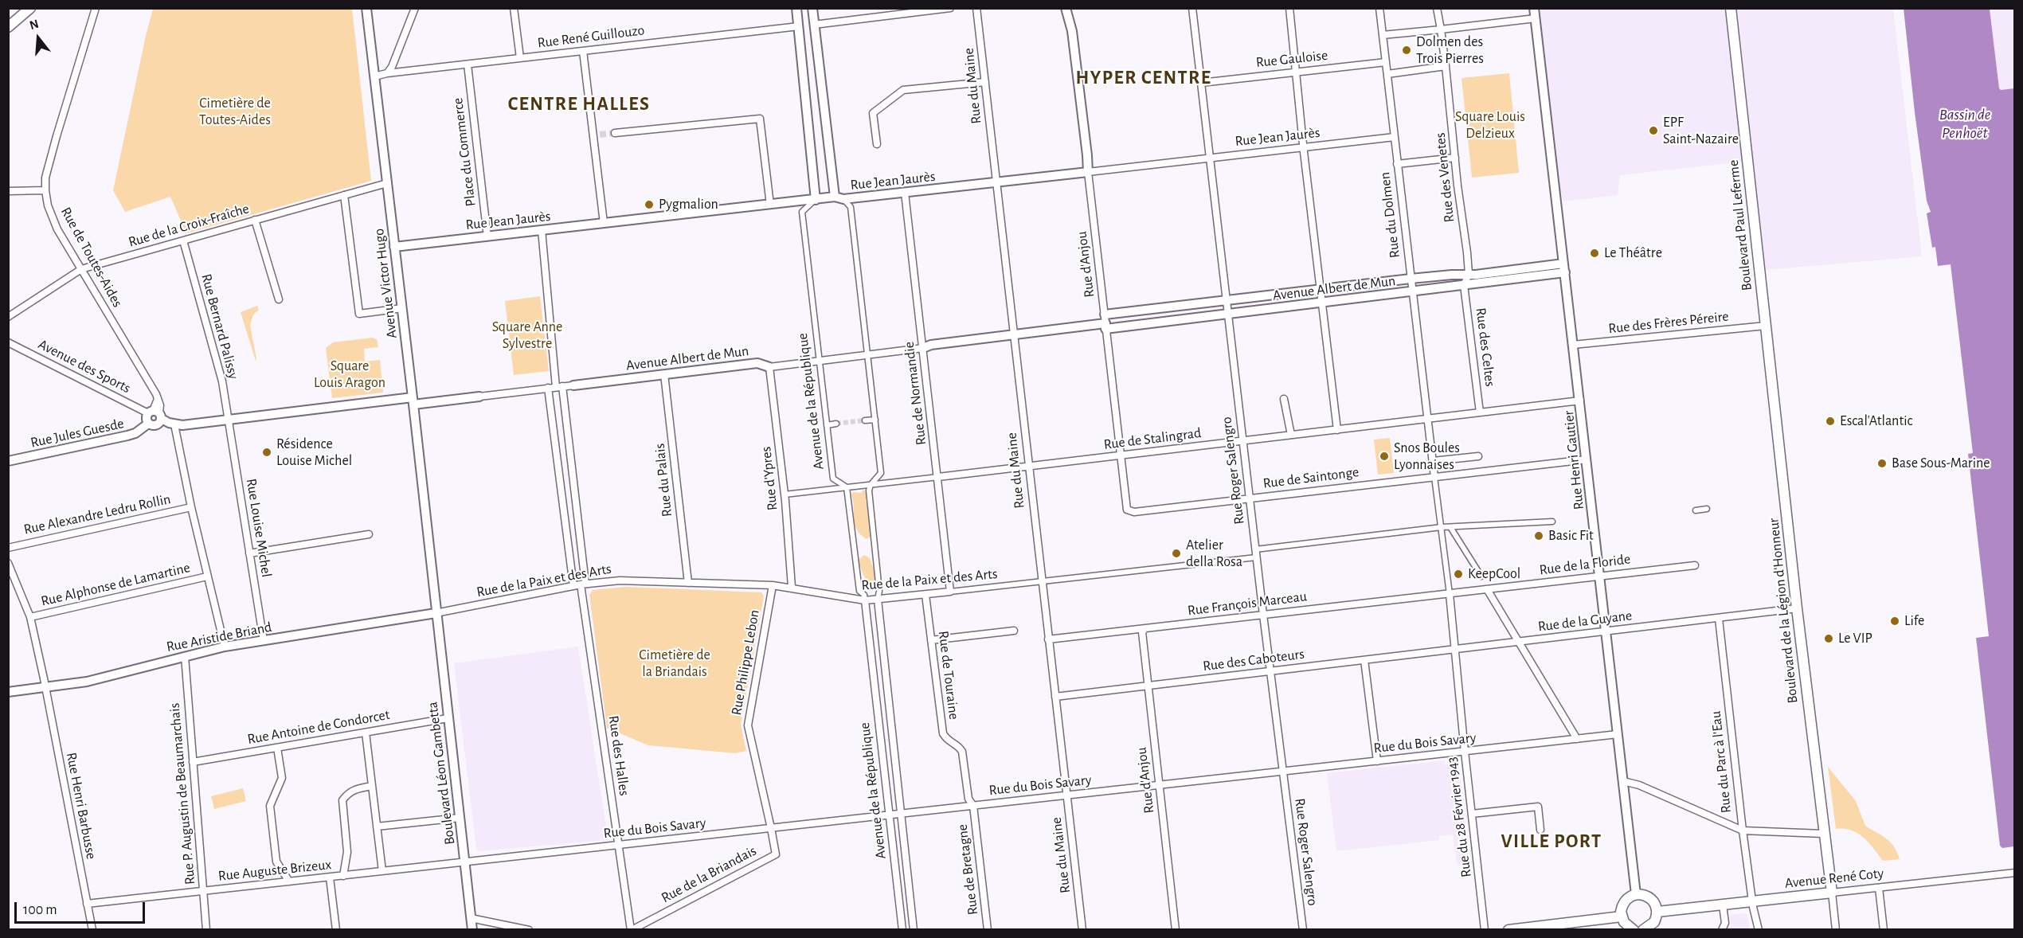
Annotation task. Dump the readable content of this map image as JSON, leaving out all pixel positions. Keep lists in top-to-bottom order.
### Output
{
  "streets": {
    "main road": ["Boulevard Paul Leferme", "Boulevard de la Légion d'Honneur", "Avenue René Coty"],
    "street": [
      "Rue René Guillouzo",
      "Rue Gauloise",
      "Rue du Maine",
      "Rue Jean Jaurès",
      "Place du Commerce",
      "Rue des Venetes",
      "Rue du Dolmen",
      "Rue de la Croix-Fraîche",
      "Rue de Toutes-Aides",
      "Rue d'Anjou",
      "Avenue Victor Hugo",
      "Avenue Albert de Mun",
      "Rue des Frères Péreire",
      "Rue Bernard Palissy",
      "Rue des Celtes",
      "Avenue des Sports",
      "Rue de Normandie",
      "Avenue de la République",
      "Rue Jules Guesde",
      "Rue de Stalingrad",
      "Rue Henri Gautier",
      "Rue Roger Salengro",
      "Rue de Saintonge",
      "Rue d'Ypres",
      "Rue du Palais",
      "Rue Alexandre Ledru Rollin",
      "Rue Louise Michel",
      "Rue de la Floride",
      "Rue de la Paix et des Arts",
      "Rue Alphonse de Lamartine",
      "Rue François Marceau",
      "Rue de la Guyane",
      "Rue Aristide Briand",
      "Rue des Caboteurs",
      "Rue Philippe Lebon",
      "Rue de Touraine",
      "Rue Antoine de Condorcet",
      "Rue du Bois Savary",
      "Rue des Halles",
      "Rue du Parc à l'Eau",
      "Boulevard Léon Gambetta",
      "Rue P. Augustin de Beaumarchais",
      "Rue Henri Barbusse",
      "Rue du 28 Février 1943",
      "Rue de Bretagne",
      "Rue Auguste Brizeux",
      "Rue de la Briandais"
    ]
  },
  "crossings": [
    ["Rue René Guillouzo", "Place du Commerce"],
    ["Rue René Guillouzo", "Avenue Victor Hugo"],
    ["Rue Gauloise", "Rue du Dolmen"],
    ["Rue Gauloise", "Rue Roger Salengro"],
    ["Rue du Maine", "Rue Jean Jaurès"],
    ["Rue du Maine", "Avenue Albert de Mun"],
    ["Rue du Maine", "Rue de Stalingrad"],
    ["Rue du Maine", "Rue de la Paix et des Arts"],
    ["Rue du Maine", "Rue François Marceau"],
    ["Rue du Maine", "Rue des Caboteurs"],
    ["Rue du Maine", "Rue du Bois Savary"],
    ["Rue Jean Jaurès", "Place du Commerce"],
    ["Rue Jean Jaurès", "Rue du Dolmen"],
    ["Rue Jean Jaurès", "Rue d'Anjou"],
    ["Rue Jean Jaurès", "Avenue Victor Hugo"],
    ["Rue Jean Jaurès", "Rue de Normandie"],
    ["Rue Jean Jaurès", "Avenue de la République"],
    ["Rue Jean Jaurès", "Rue Roger Salengro"],
    ["Rue Jean Jaurès", "Rue des Halles"],
    ["Rue des Venetes", "Avenue Albert de Mun"],
    ["Rue des Venetes", "Rue des Celtes"],
    ["Rue du Dolmen", "Avenue Albert de Mun"],
    ["Rue du Dolmen", "Rue de Stalingrad"],
    ["Rue du Dolmen", "Rue de Saintonge"],
    ["Rue de la Croix-Fraîche", "Rue de Toutes-Aides"],
    ["Rue de la Croix-Fraîche", "Avenue Victor Hugo"],
    ["Rue de la Croix-Fraîche", "Rue Bernard Palissy"],
    ["Boulevard Paul Leferme", "Rue des Frères Péreire"],
    ["Boulevard Paul Leferme", "Boulevard de la Légion d'Honneur"],
    ["Rue de Toutes-Aides", "Avenue des Sports"],
    ["Rue de Toutes-Aides", "Rue Jules Guesde"],
    ["Rue d'Anjou", "Avenue Albert de Mun"],
    ["Rue d'Anjou", "Rue de Stalingrad"],
    ["Rue d'Anjou", "Rue de Saintonge"],
    ["Rue d'Anjou", "Rue François Marceau"],
    ["Rue d'Anjou", "Rue des Caboteurs"],
    ["Rue d'Anjou", "Rue du Bois Savary"],
    ["Avenue Victor Hugo", "Avenue Albert de Mun"],
    ["Avenue Victor Hugo", "Rue de la Paix et des Arts"],
    ["Avenue Victor Hugo", "Rue Aristide Briand"],
    ["Avenue Victor Hugo", "Boulevard Léon Gambetta"],
    ["Avenue Albert de Mun", "Rue Bernard Palissy"],
    ["Avenue Albert de Mun", "Rue des Celtes"],
    ["Avenue Albert de Mun", "Rue de Normandie"],
    ["Avenue Albert de Mun", "Avenue de la République"],
    ["Avenue Albert de Mun", "Rue Henri Gautier"],
    ["Avenue Albert de Mun", "Rue Roger Salengro"],
    ["Avenue Albert de Mun", "Rue d'Ypres"],
    ["Avenue Albert de Mun", "Rue du Palais"],
    ["Avenue Albert de Mun", "Rue Louise Michel"],
    ["Avenue Albert de Mun", "Rue des Halles"],
    ["Rue des Frères Péreire", "Rue Henri Gautier"],
    ["Rue des Frères Péreire", "Boulevard de la Légion d'Honneur"],
    ["Rue Bernard Palissy", "Rue Louise Michel"],
    ["Rue des Celtes", "Rue de Stalingrad"],
    ["Avenue des Sports", "Rue Jules Guesde"],
    ["Rue de Normandie", "Rue de Stalingrad"],
    ["Rue de Normandie", "Rue de la Paix et des Arts"],
    ["Avenue de la République", "Rue de Stalingrad"],
    ["Avenue de la République", "Rue de la Paix et des Arts"],
    ["Avenue de la République", "Rue du Bois Savary"],
    ["Rue de Stalingrad", "Rue Henri Gautier"],
    ["Rue de Stalingrad", "Rue Roger Salengro"],
    ["Rue de Stalingrad", "Rue d'Ypres"],
    ["Rue Henri Gautier", "Rue de Saintonge"],
    ["Rue Henri Gautier", "Rue de la Floride"],
    ["Rue Henri Gautier", "Rue de la Guyane"],
    ["Rue Henri Gautier", "Rue du Bois Savary"],
    ["Rue Roger Salengro", "Rue de Saintonge"],
    ["Rue Roger Salengro", "Rue de la Paix et des Arts"],
    ["Rue Roger Salengro", "Rue François Marceau"],
    ["Rue Roger Salengro", "Rue des Caboteurs"],
    ["Rue Roger Salengro", "Rue du Bois Savary"],
    ["Rue d'Ypres", "Rue de la Paix et des Arts"],
    ["Rue du Palais", "Rue de la Paix et des Arts"],
    ["Rue Louise Michel", "Rue Aristide Briand"],
    ["Rue de la Floride", "Rue François Marceau"],
    ["Rue de la Floride", "Rue du 28 Février 1943"],
    ["Rue de la Paix et des Arts", "Rue Aristide Briand"],
    ["Rue de la Paix et des Arts", "Rue Philippe Lebon"],
    ["Rue de la Paix et des Arts", "Rue de Touraine"],
    ["Rue de la Paix et des Arts", "Rue des Halles"],
    ["Rue de la Paix et des Arts", "Boulevard Léon Gambetta"],
    ["Rue Alphonse de Lamartine", "Rue Henri Barbusse"],
    ["Rue François Marceau", "Rue du 28 Février 1943"],
    ["Boulevard de la Légion d'Honneur", "Rue de la Guyane"],
    ["Boulevard de la Légion d'Honneur", "Avenue René Coty"],
    ["Rue de la Guyane", "Rue des Caboteurs"],
    ["Rue de la Guyane", "Rue du Parc à l'Eau"],
    ["Rue de la Guyane", "Rue du 28 Février 1943"],
    ["Rue Aristide Briand", "Boulevard Léon Gambetta"],
    ["Rue Aristide Briand", "Rue P. Augustin de Beaumarchais"],
    ["Rue Aristide Briand", "Rue Henri Barbusse"],
    ["Rue des Caboteurs", "Rue du 28 Février 1943"],
    ["Rue Philippe Lebon", "Rue du Bois Savary"],
    ["Rue Philippe Lebon", "Rue de la Briandais"],
    ["Rue de Touraine", "Rue du Bois Savary"],
    ["Rue de Touraine", "Rue de Bretagne"],
    ["Rue Antoine de Condorcet", "Boulevard Léon Gambetta"],
    ["Rue Antoine de Condorcet", "Rue P. Augustin de Beaumarchais"],
    ["Rue du Bois Savary", "Rue des Halles"],
    ["Rue du Bois Savary", "Boulevard Léon Gambetta"],
    ["Rue du Bois Savary", "Rue du 28 Février 1943"],
    ["Rue du Bois Savary", "Rue de Bretagne"],
    ["Rue du Bois Savary", "Rue Auguste Brizeux"],
    ["Rue du Bois Savary", "Rue de la Briandais"],
    ["Rue des Halles", "Rue de la Briandais"],
    ["Rue du Parc à l'Eau", "Avenue René Coty"],
    ["Boulevard Léon Gambetta", "Rue Auguste Brizeux"],
    ["Rue P. Augustin de Beaumarchais", "Rue Auguste Brizeux"],
    ["Rue Henri Barbusse", "Rue Auguste Brizeux"]
  ],
  "districts": ["HYPER CENTRE", "CENTRE HALLES", "VILLE PORT"],
  "water": ["Bassin de Penhoët"],
  "parks": [
    "Cimetière de Toutes-Aides",
    "Square Louis Delzieux",
    "Square Anne Sylvestre",
    "Square Louis Aragon",
    "Cimetière de la Briandais"
  ],
  "places": [
    "Dolmen des Trois Pierres",
    "EPF Saint-Nazaire",
    "Pygmalion",
    "Le Théâtre",
    "Escal'Atlantic",
    "Résidence Louise Michel",
    "Snos Boules Lyonnaises",
    "Base Sous-Marine",
    "Basic Fit",
    "Atelier della Rosa",
    "KeepCool",
    "Life",
    "Le VIP"
  ],
  "scale_bar": "100 m",
  "north": "top"
}
